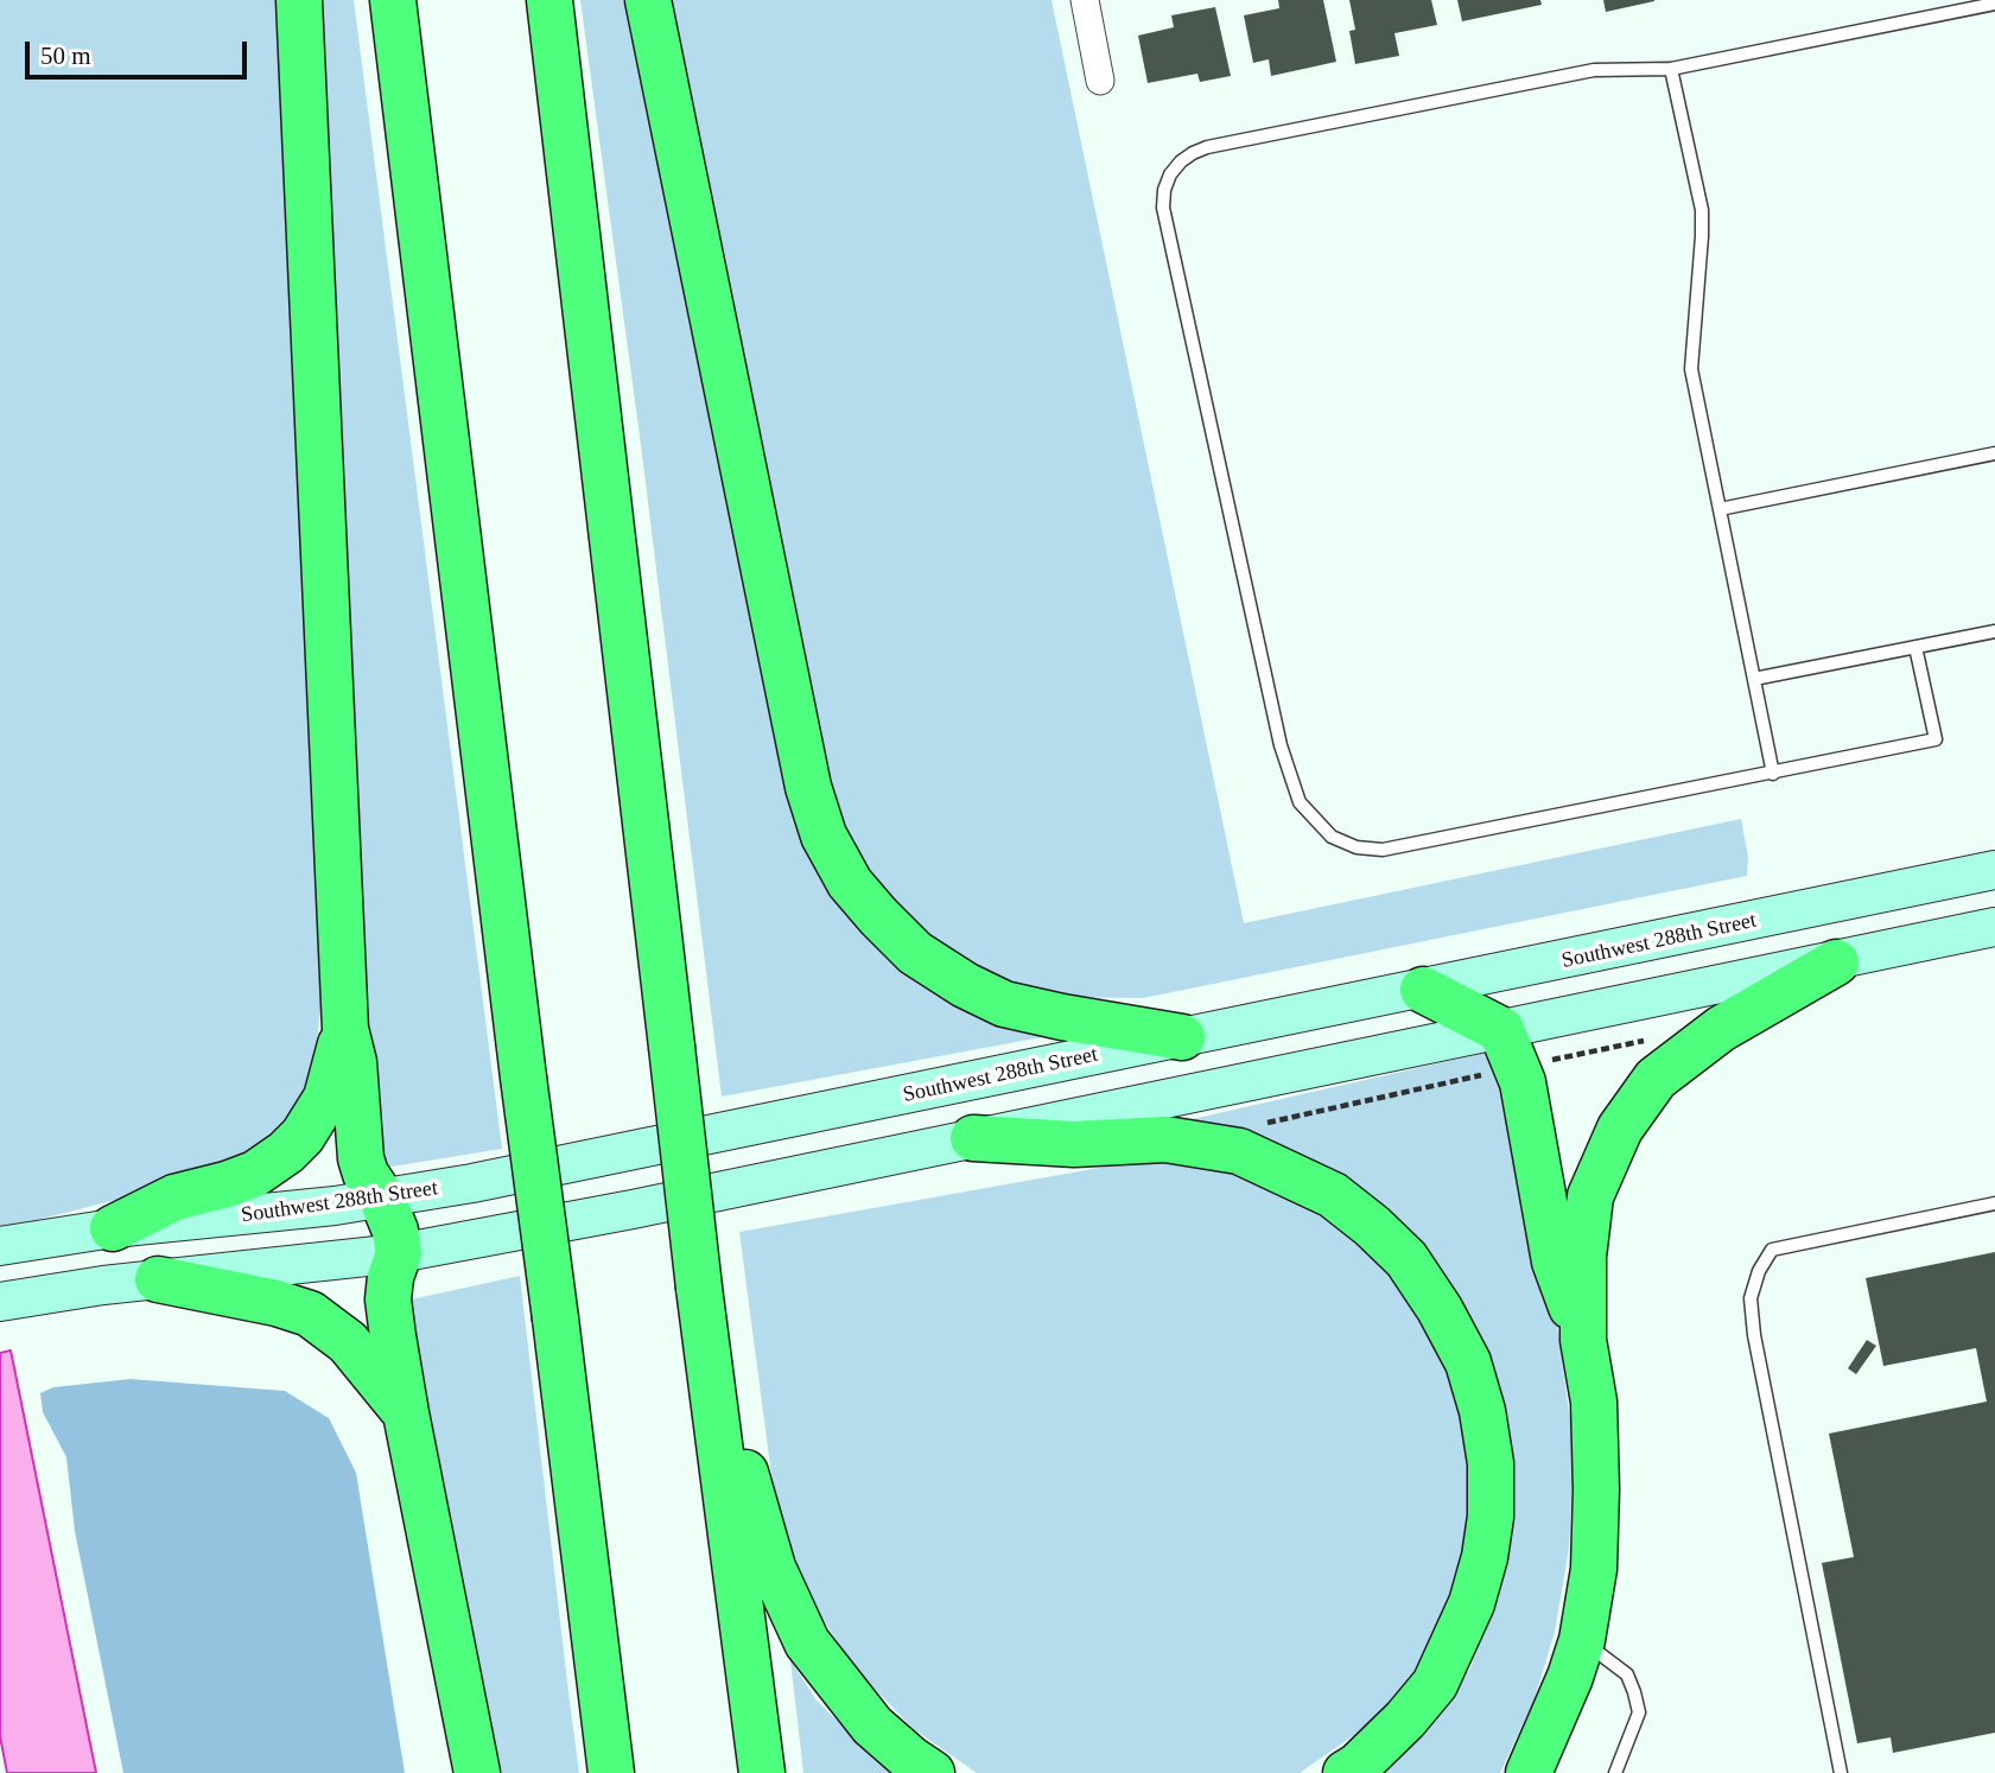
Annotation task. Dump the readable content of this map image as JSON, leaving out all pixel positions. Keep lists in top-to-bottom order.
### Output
{
  "streets": {
    "main road": ["Southwest 288th Street"]
  },
  "scale_bar": "50 m"
}
